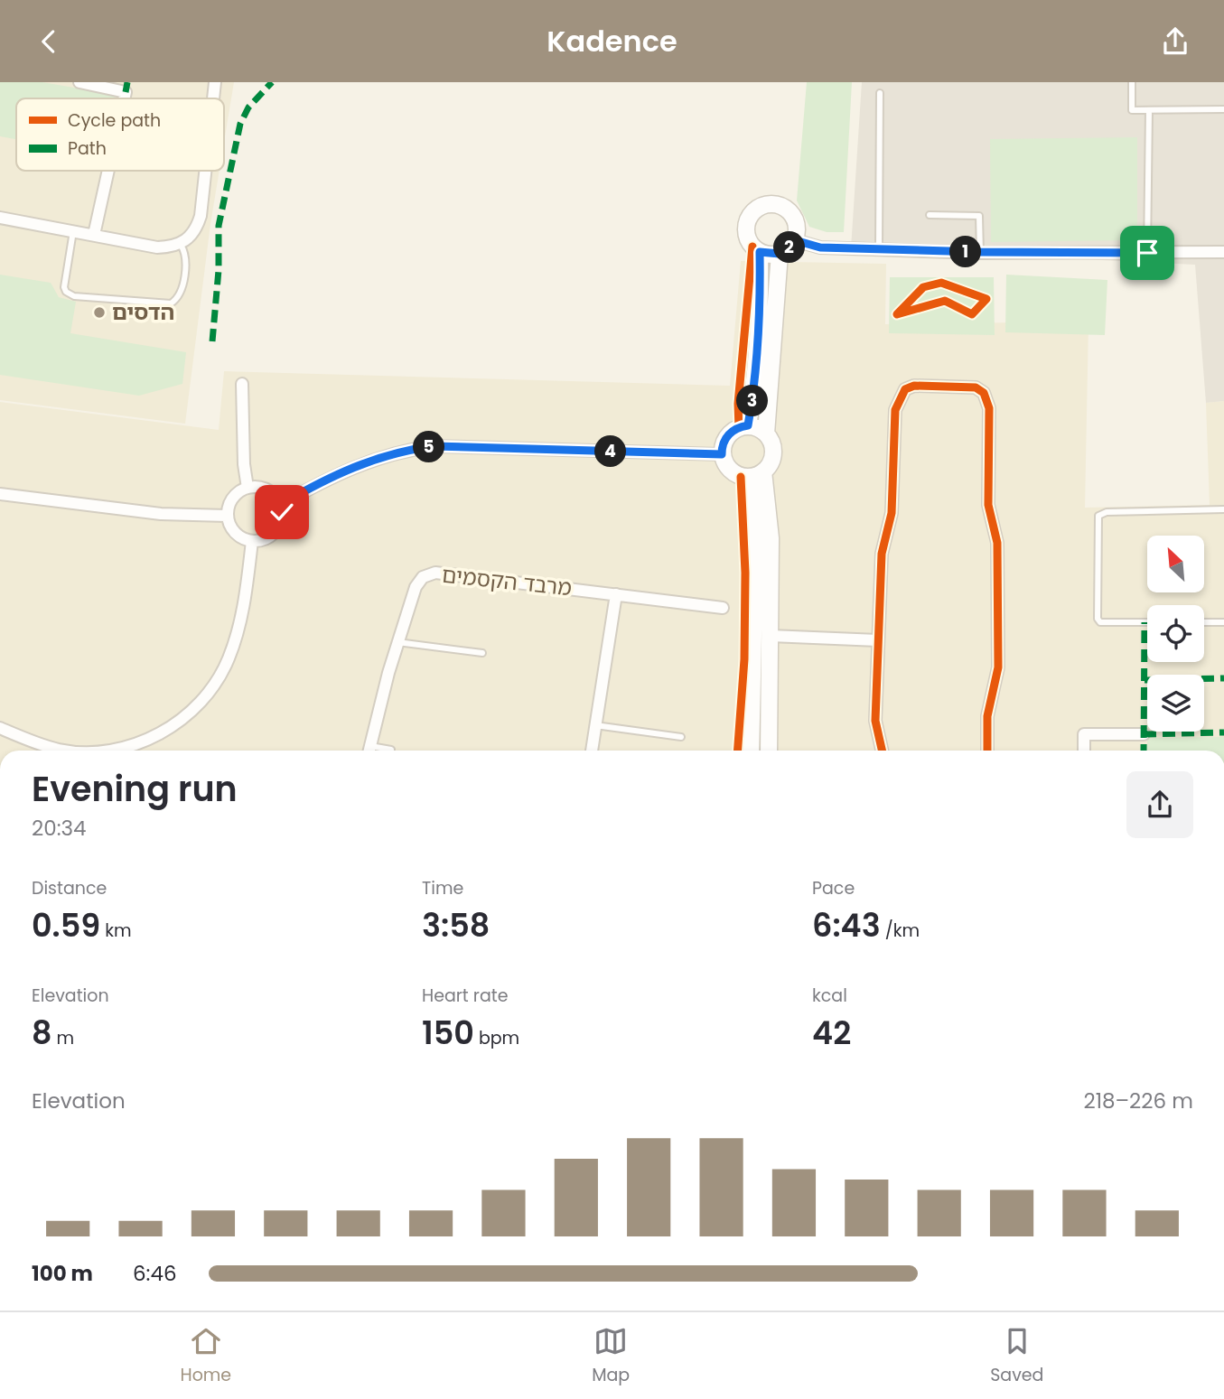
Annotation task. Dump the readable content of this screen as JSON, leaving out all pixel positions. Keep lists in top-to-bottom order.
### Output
{
  "streets": {
    "street": ["מרבד הקסמים"]
  },
  "places": ["הדסים"],
  "legend": ["Cycle path", "Path"],
  "north": "top left",
  "page": {
    "header": "Kadence",
    "pins": [
      "2",
      "1",
      "3",
      "5",
      "4"
    ],
    "heading": ["Evening run", "20:34"],
    "stats": [
      ["Distance", "0.59 km"],
      ["Time", "3:58"],
      ["Pace", "6:43 /km"],
      ["Elevation", "8 m"],
      ["Heart rate", "150 bpm"],
      ["kcal", "42"]
    ],
    "chart": ["Elevation", "218–226 m"],
    "list": [
      {
        "name": "100 m",
        "note": "6:46"
      }
    ],
    "tabs": ["Home", "Map", "Saved"]
  }
}
